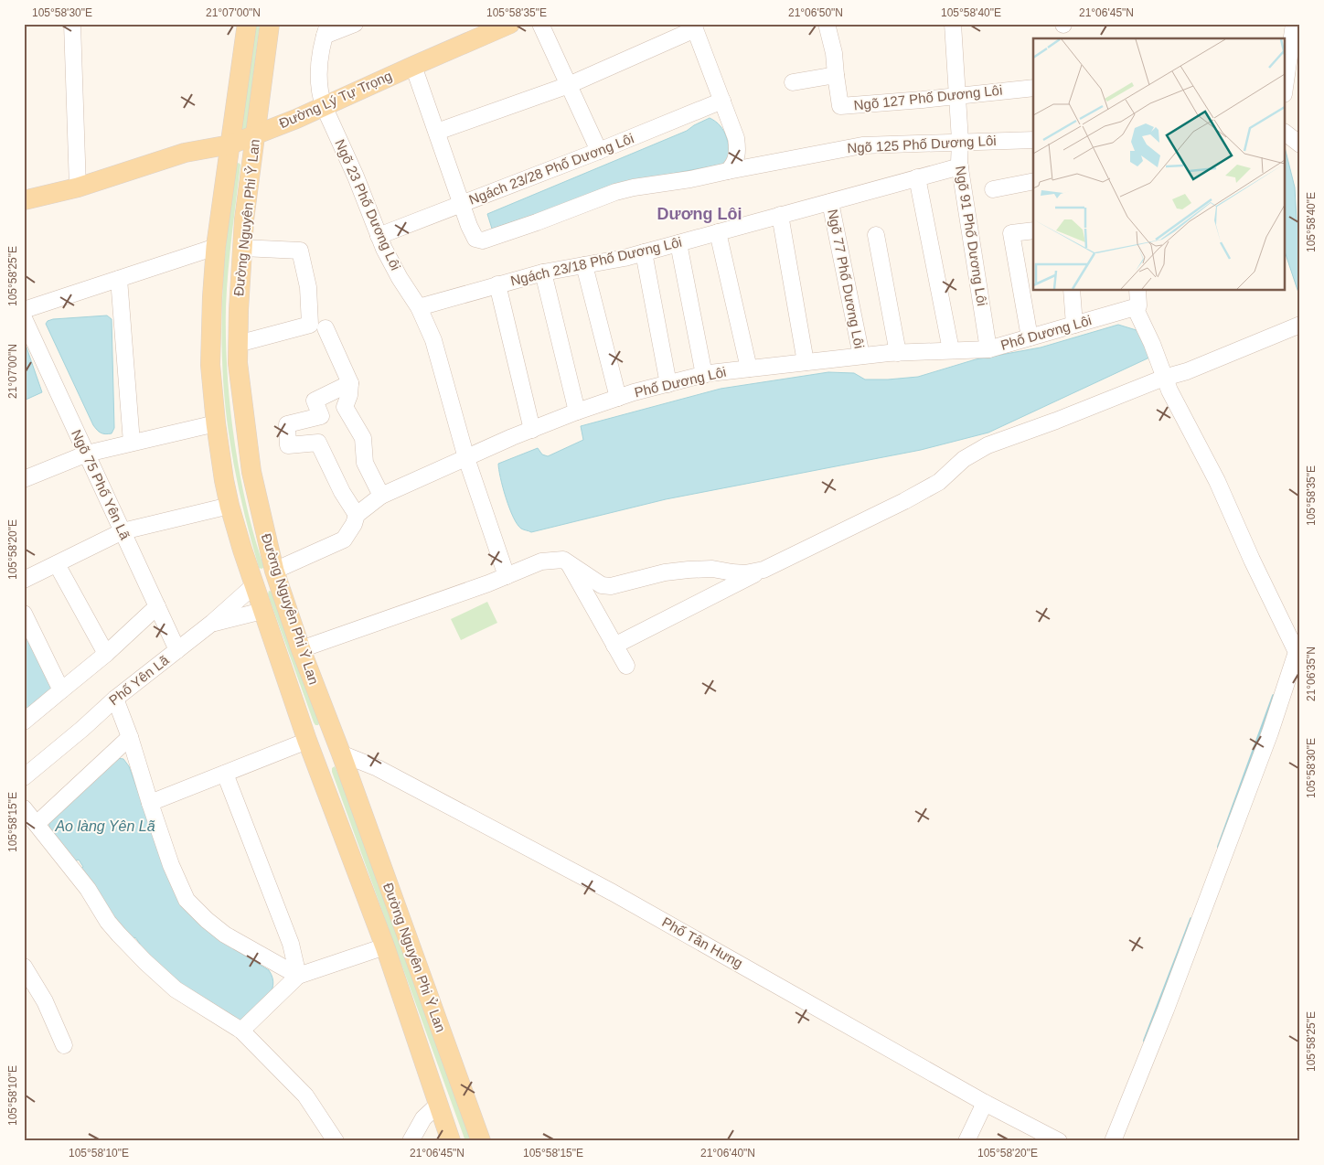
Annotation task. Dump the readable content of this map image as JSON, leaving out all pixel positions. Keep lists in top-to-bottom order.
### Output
{
  "streets": {
    "main road": ["Đường Lý Tự Trọng", "Đường Nguyên Phi Ỷ Lan"],
    "street": [
      "Ngõ 127 Phố Dương Lôi",
      "Ngõ 125 Phố Dương Lôi",
      "Ngách 23/28 Phố Dương Lôi",
      "Ngõ 23 Phố Dương Lôi",
      "Ngõ 91 Phố Dương Lôi",
      "Ngách 23/18 Phố Dương Lôi",
      "Ngõ 77 Phố Dương Lôi",
      "Phố Dương Lôi",
      "Ngõ 75 Phố Yên Lã",
      "Phố Yên Lã",
      "Phố Tân Hưng"
    ]
  },
  "crossings": [
    ["Ngõ 127 Phố Dương Lôi", "Ngõ 91 Phố Dương Lôi"],
    ["Đường Lý Tự Trọng", "Ngõ 23 Phố Dương Lôi"],
    ["Đường Lý Tự Trọng", "Đường Nguyên Phi Ỷ Lan"],
    ["Ngõ 125 Phố Dương Lôi", "Ngách 23/28 Phố Dương Lôi"],
    ["Ngõ 125 Phố Dương Lôi", "Ngõ 91 Phố Dương Lôi"],
    ["Ngách 23/28 Phố Dương Lôi", "Ngõ 23 Phố Dương Lôi"],
    ["Ngõ 23 Phố Dương Lôi", "Ngách 23/18 Phố Dương Lôi"],
    ["Ngõ 23 Phố Dương Lôi", "Phố Dương Lôi"],
    ["Đường Nguyên Phi Ỷ Lan", "Phố Dương Lôi"],
    ["Đường Nguyên Phi Ỷ Lan", "Phố Yên Lã"],
    ["Đường Nguyên Phi Ỷ Lan", "Phố Tân Hưng"],
    ["Ngõ 91 Phố Dương Lôi", "Ngách 23/18 Phố Dương Lôi"],
    ["Ngõ 91 Phố Dương Lôi", "Phố Dương Lôi"],
    ["Ngách 23/18 Phố Dương Lôi", "Ngõ 77 Phố Dương Lôi"],
    ["Ngõ 77 Phố Dương Lôi", "Phố Dương Lôi"],
    ["Ngõ 75 Phố Yên Lã", "Phố Yên Lã"]
  ],
  "districts": ["Dương Lôi"],
  "water": ["Ao làng Yên Lã"],
  "coordinates": [
    "105°58'30\"E",
    "21°07'00\"N",
    "105°58'35\"E",
    "21°06'50\"N",
    "105°58'40\"E",
    "21°06'45\"N",
    "105°58'25\"E",
    "105°58'20\"E",
    "21°06'35\"N",
    "105°58'15\"E",
    "105°58'10\"E",
    "21°06'40\"N"
  ]
}
